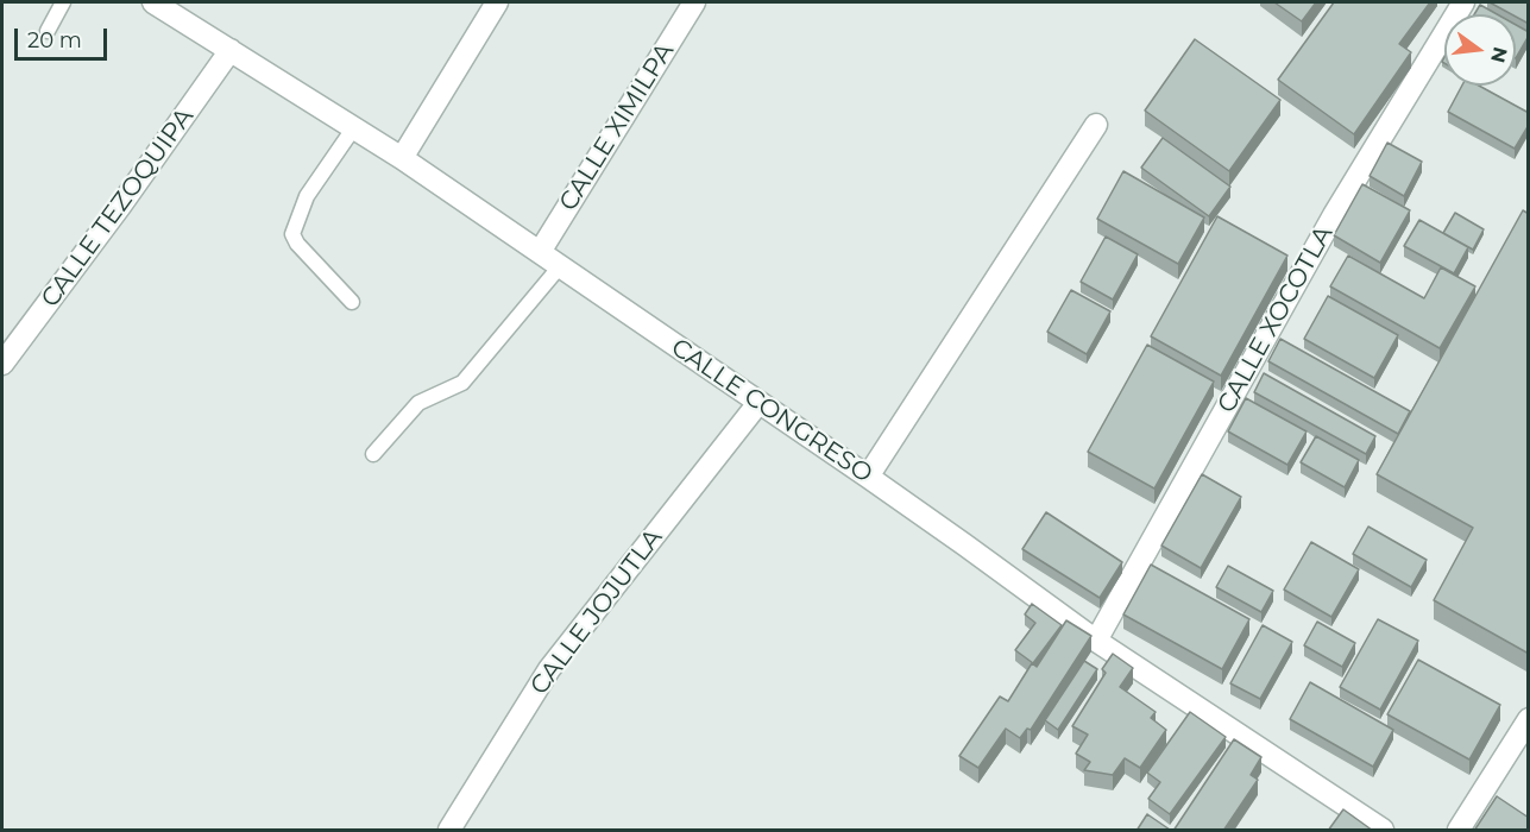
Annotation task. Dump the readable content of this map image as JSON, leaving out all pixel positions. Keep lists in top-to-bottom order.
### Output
{
  "streets": {
    "street": [
      "CALLE XIMILPA",
      "CALLE TEZOQUIPA",
      "CALLE XOCOTLA",
      "CALLE CONGRESO",
      "CALLE JOJUTLA"
    ]
  },
  "crossings": [
    ["CALLE XIMILPA", "CALLE CONGRESO"],
    ["CALLE TEZOQUIPA", "CALLE CONGRESO"],
    ["CALLE XOCOTLA", "CALLE CONGRESO"],
    ["CALLE CONGRESO", "CALLE JOJUTLA"]
  ],
  "scale_bar": "20 m",
  "north": "right"
}
